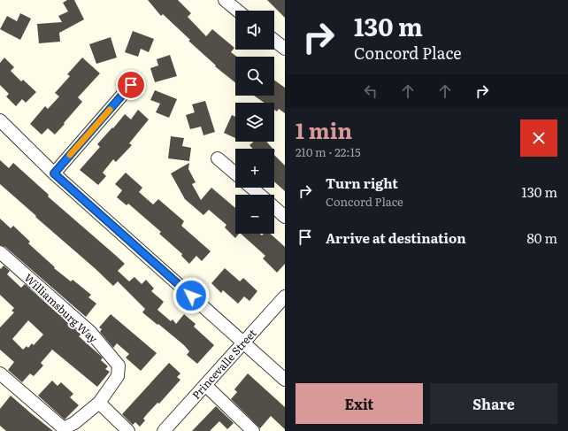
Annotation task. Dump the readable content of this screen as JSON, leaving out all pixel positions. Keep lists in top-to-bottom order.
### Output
{
  "streets": {
    "street": ["Williamsburg Way", "Princevalle Street"]
  },
  "page": {
    "turn": ["130 m", "Concord Place"],
    "map_buttons": ["+", "−"],
    "heading": ["1 min", "210 m · 22:15"],
    "list": [
      {
        "name": "Turn right",
        "note": "Concord Place",
        "value": "130 m"
      },
      {
        "name": "Arrive at destination",
        "value": "80 m"
      }
    ],
    "buttons": ["Exit", "Share"]
  }
}
